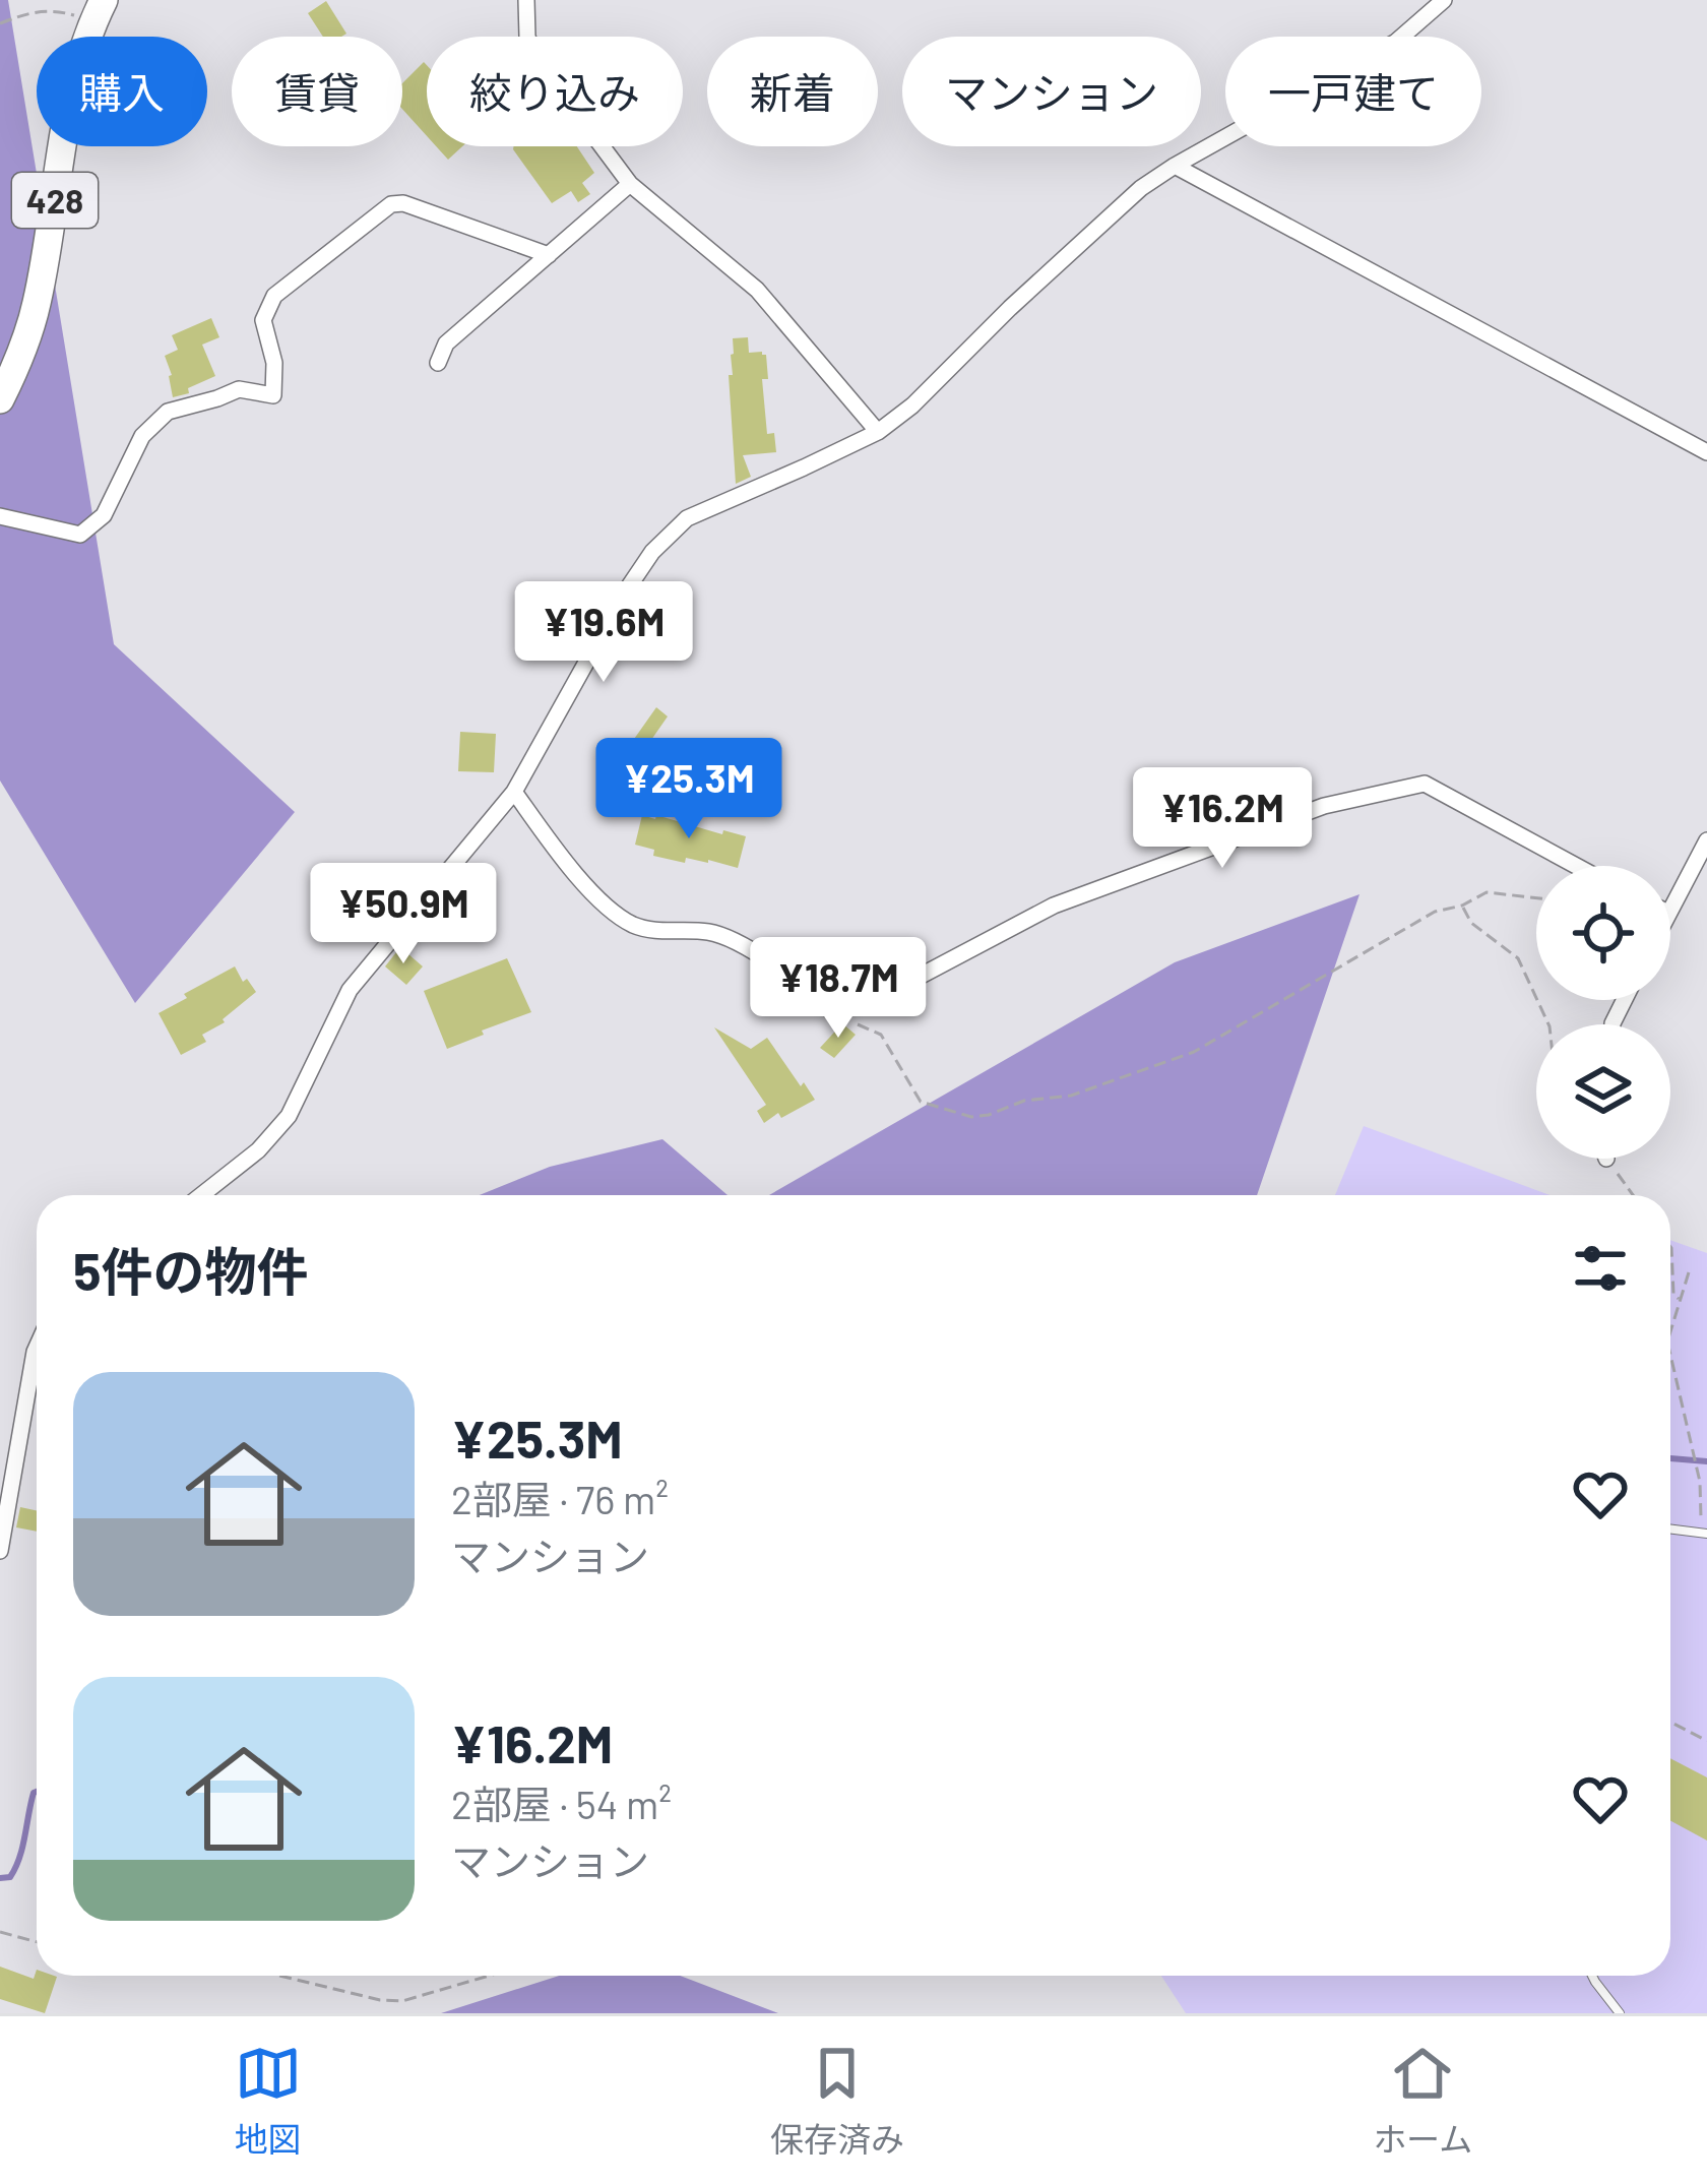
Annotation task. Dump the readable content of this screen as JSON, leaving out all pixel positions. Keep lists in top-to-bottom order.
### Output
{
  "streets": {
    "highway": ["428"]
  },
  "page": {
    "chip": [
      "購入",
      "賃貸",
      "絞り込み",
      "新着",
      "マンション",
      "一戸建て"
    ],
    "price": [
      "¥19.6M",
      "¥25.3M",
      "¥16.2M",
      "¥50.9M",
      "¥18.7M"
    ],
    "heading": "5件の物件",
    "list": [
      {
        "name": "¥25.3M",
        "note": "2部屋 · 76 m² · マンション"
      },
      {
        "name": "¥16.2M",
        "note": "2部屋 · 54 m² · マンション"
      }
    ],
    "tabs": ["地図", "保存済み", "ホーム"]
  }
}
